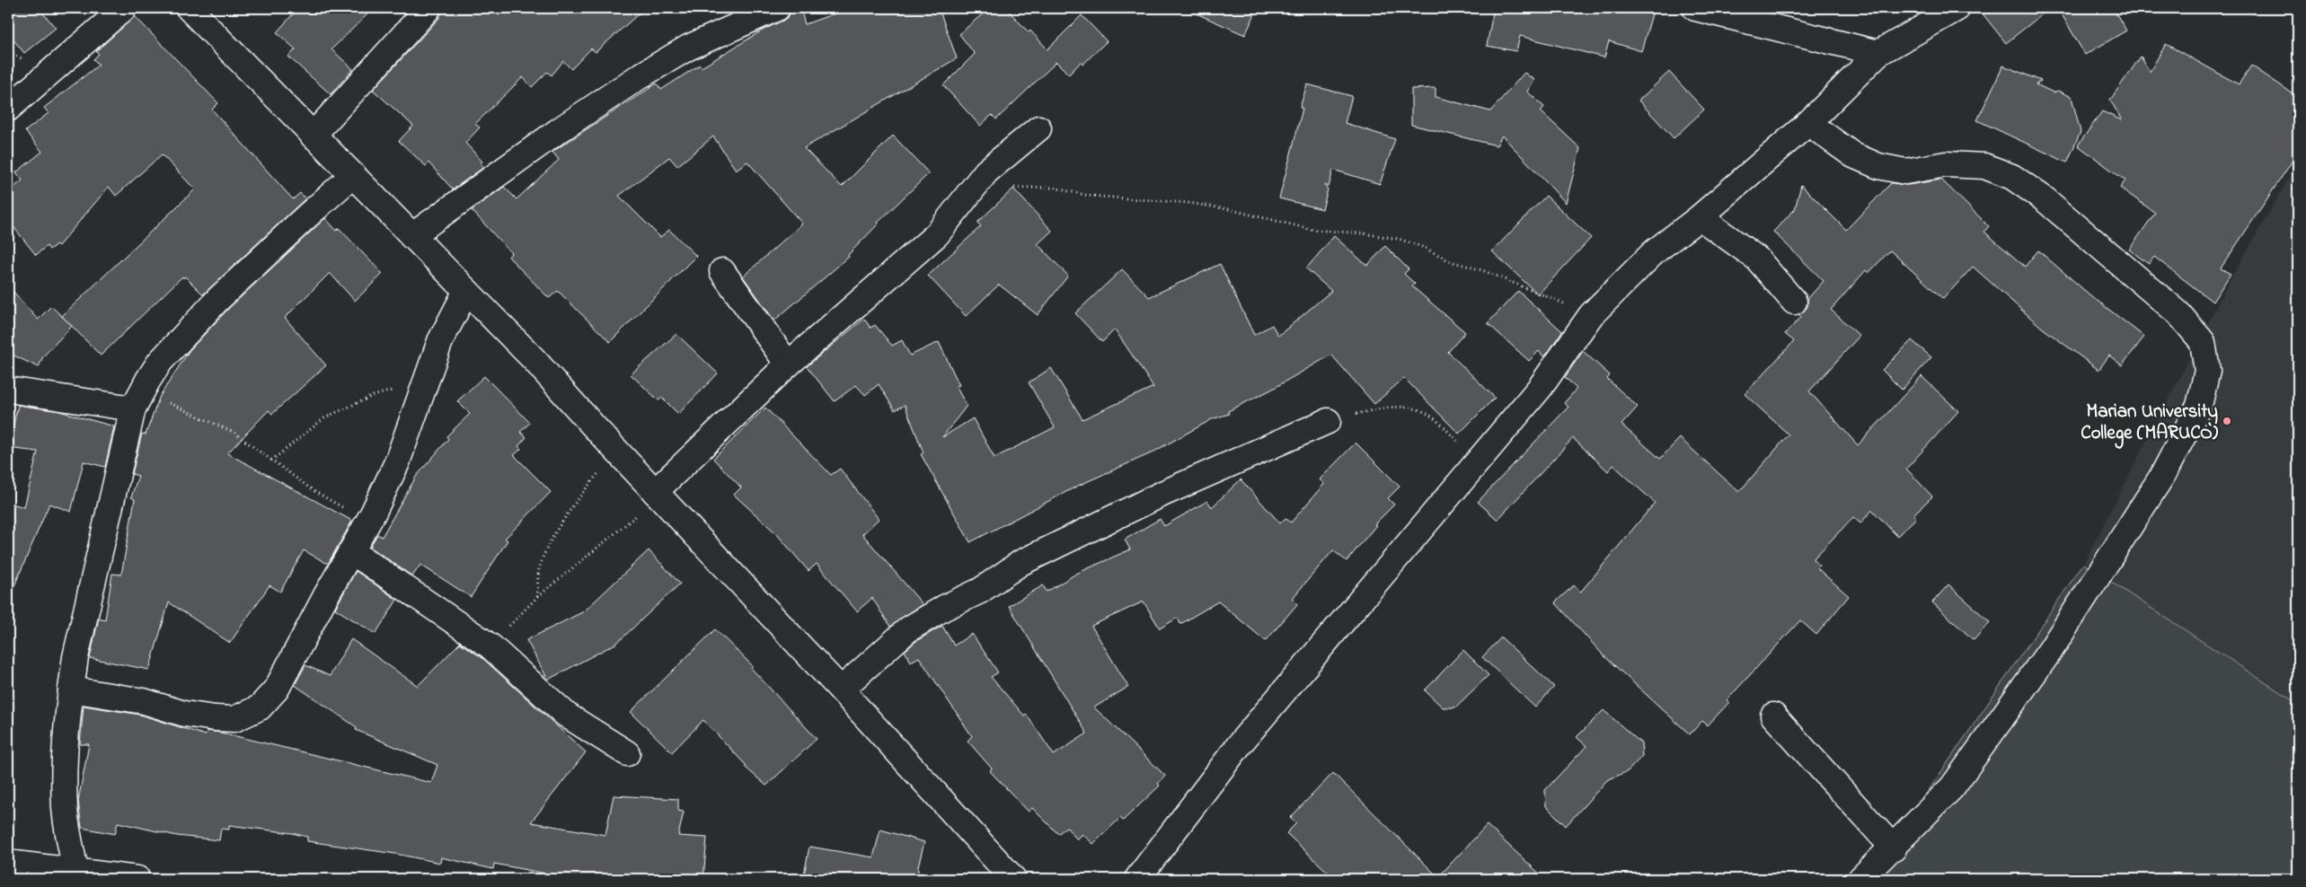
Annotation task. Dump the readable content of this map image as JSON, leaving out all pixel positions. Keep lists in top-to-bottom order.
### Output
{
  "places": ["Marian University College (MARUCO)"]
}
